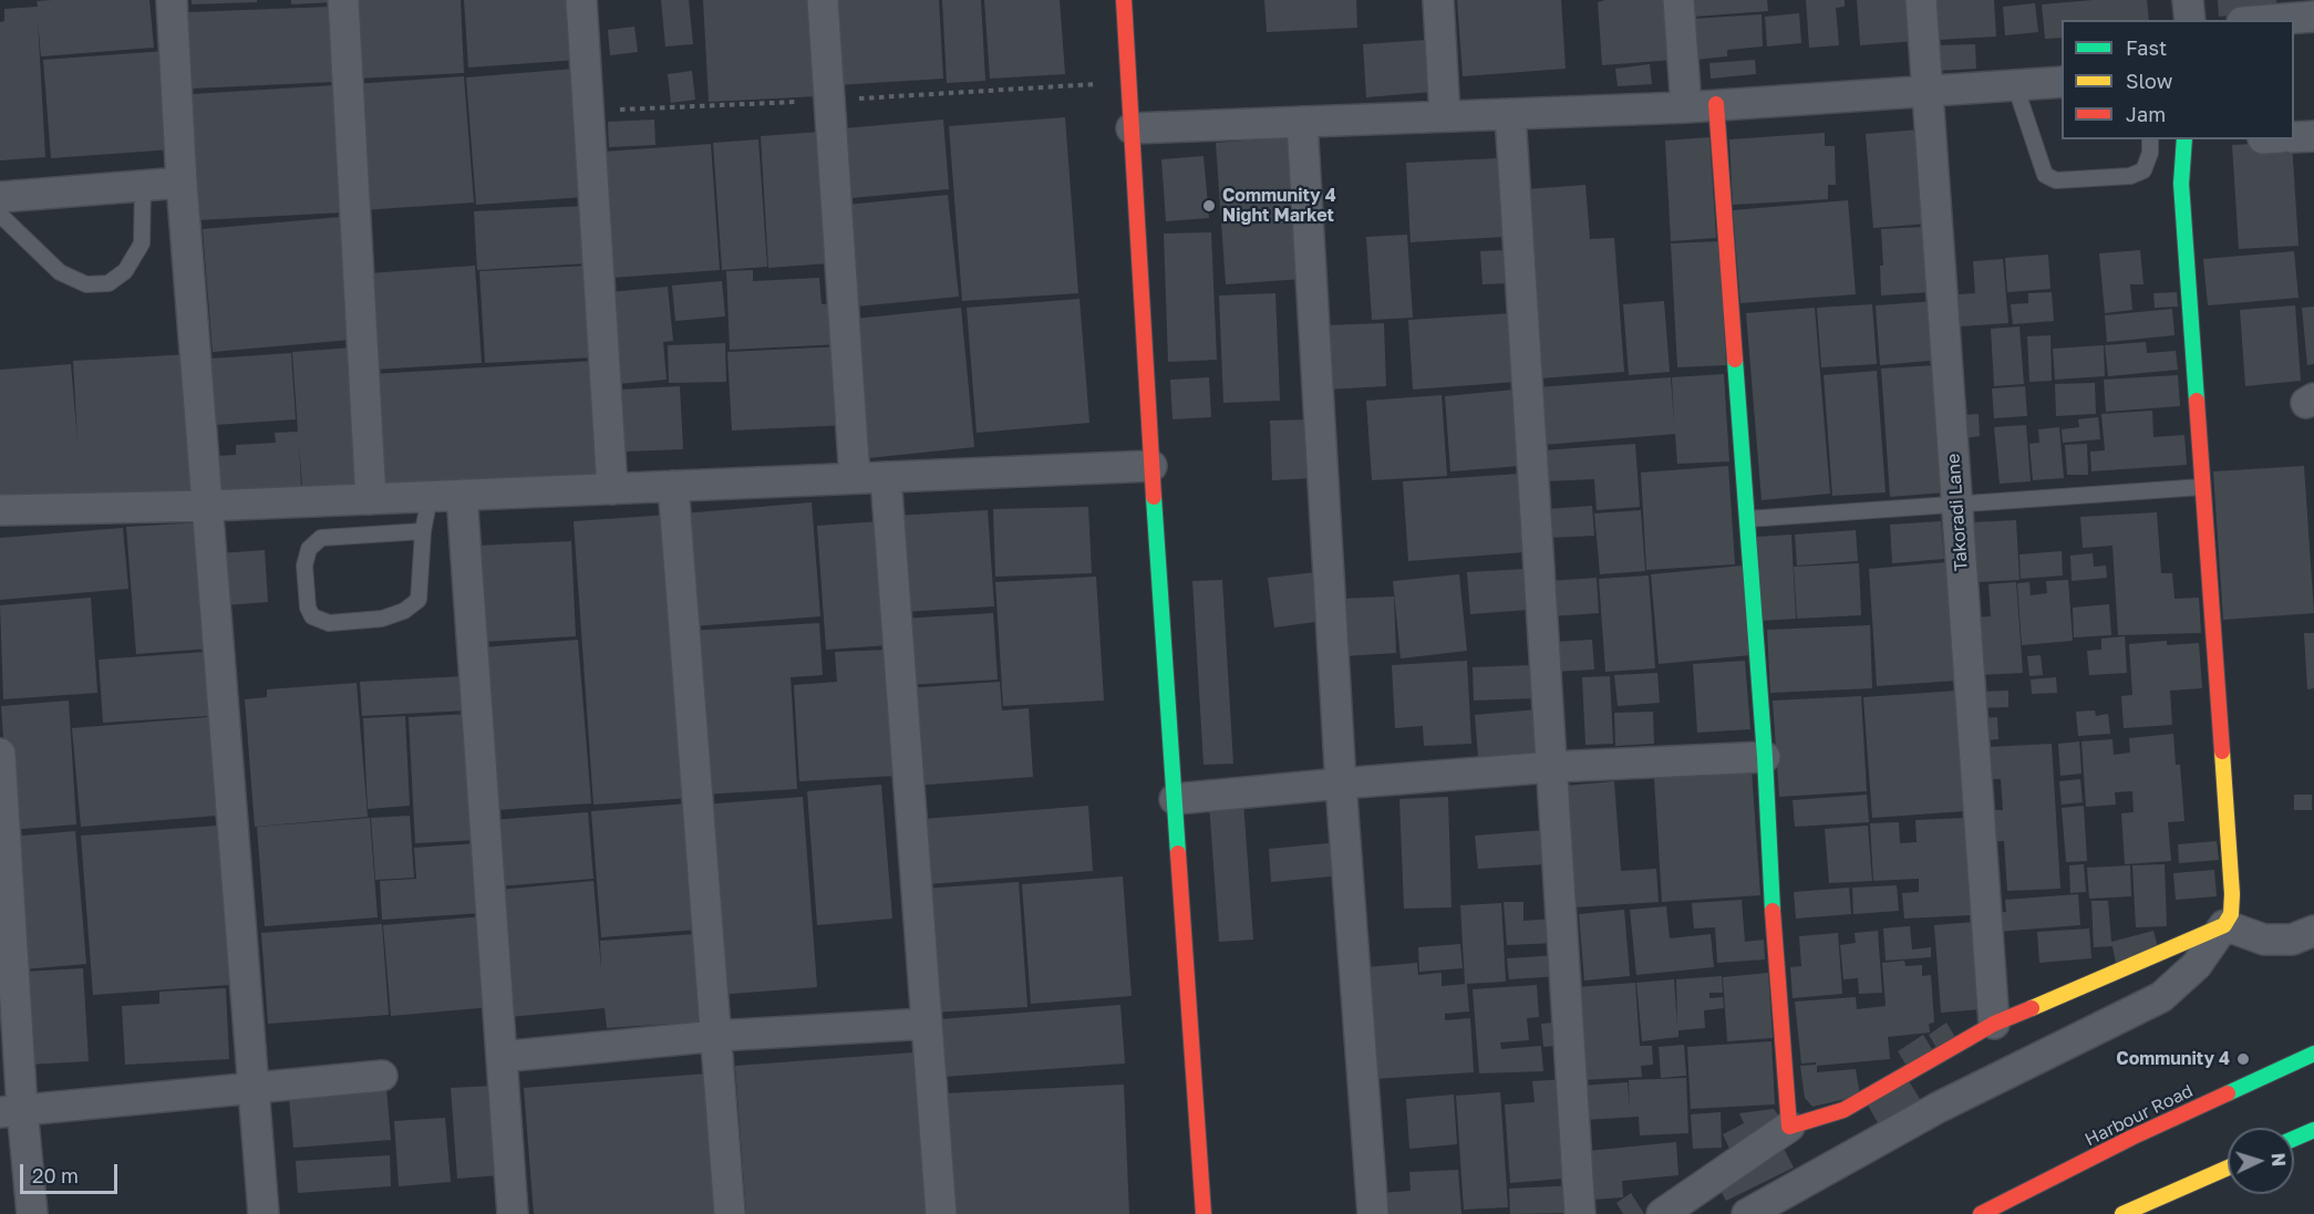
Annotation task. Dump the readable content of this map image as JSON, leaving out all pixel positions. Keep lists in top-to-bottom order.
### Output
{
  "streets": {
    "main road": ["Harbour Road"],
    "street": ["Takoradi Lane"]
  },
  "places": ["Community 4 Night Market", "Community 4"],
  "legend": ["Fast", "Slow", "Jam"],
  "scale_bar": "20 m",
  "north": "right"
}
